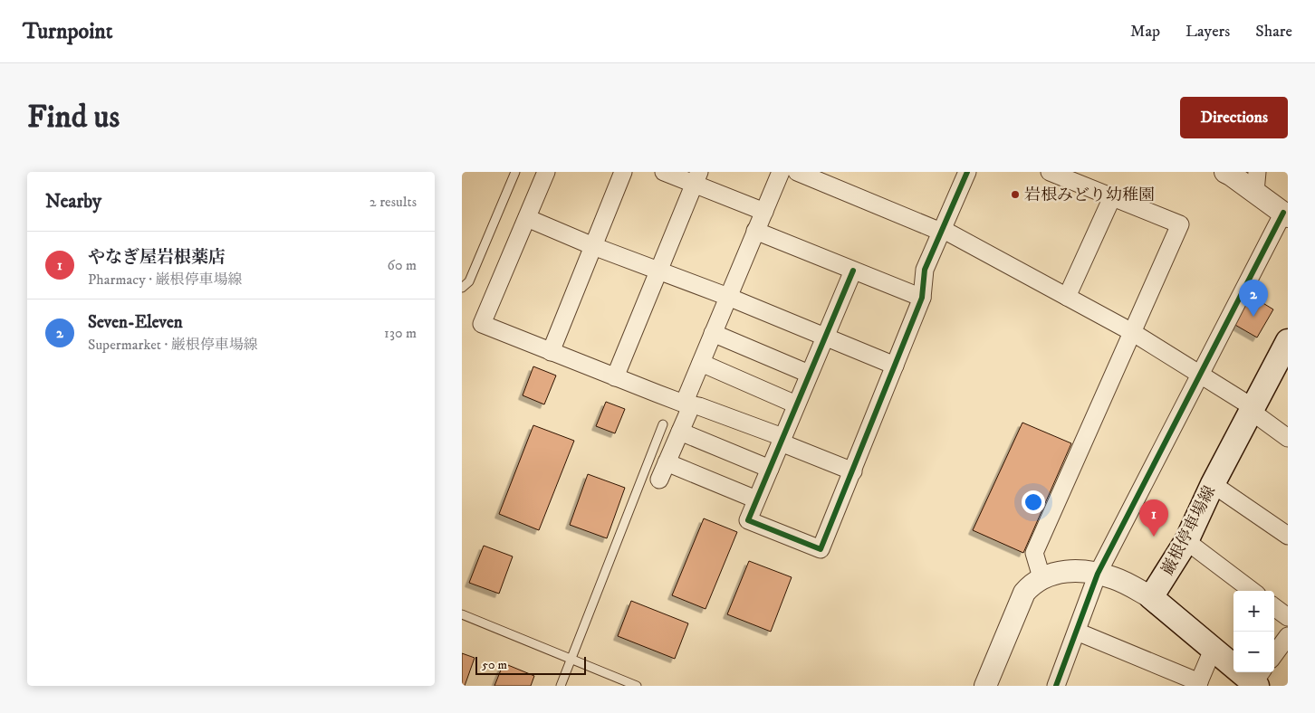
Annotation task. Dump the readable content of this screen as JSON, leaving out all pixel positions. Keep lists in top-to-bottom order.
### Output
{
  "streets": {
    "main road": ["巌根停車場線"]
  },
  "places": ["岩根みどり幼稚園"],
  "scale_bar": "50 m",
  "page": {
    "header": "Turnpoint",
    "nav": ["Map", "Layers", "Share"],
    "buttons": "Directions",
    "title": "Find us",
    "heading": ["Nearby", "2 results"],
    "list": [
      {
        "mark": "1",
        "name": "やなぎ屋岩根薬店",
        "note": "Pharmacy · 巌根停車場線",
        "value": "60 m"
      },
      {
        "mark": "2",
        "name": "Seven-Eleven",
        "note": "Supermarket · 巌根停車場線",
        "value": "130 m"
      }
    ],
    "pins": ["2", "1"],
    "map_buttons": ["+", "−"],
    "scale": "50 m"
  }
}
